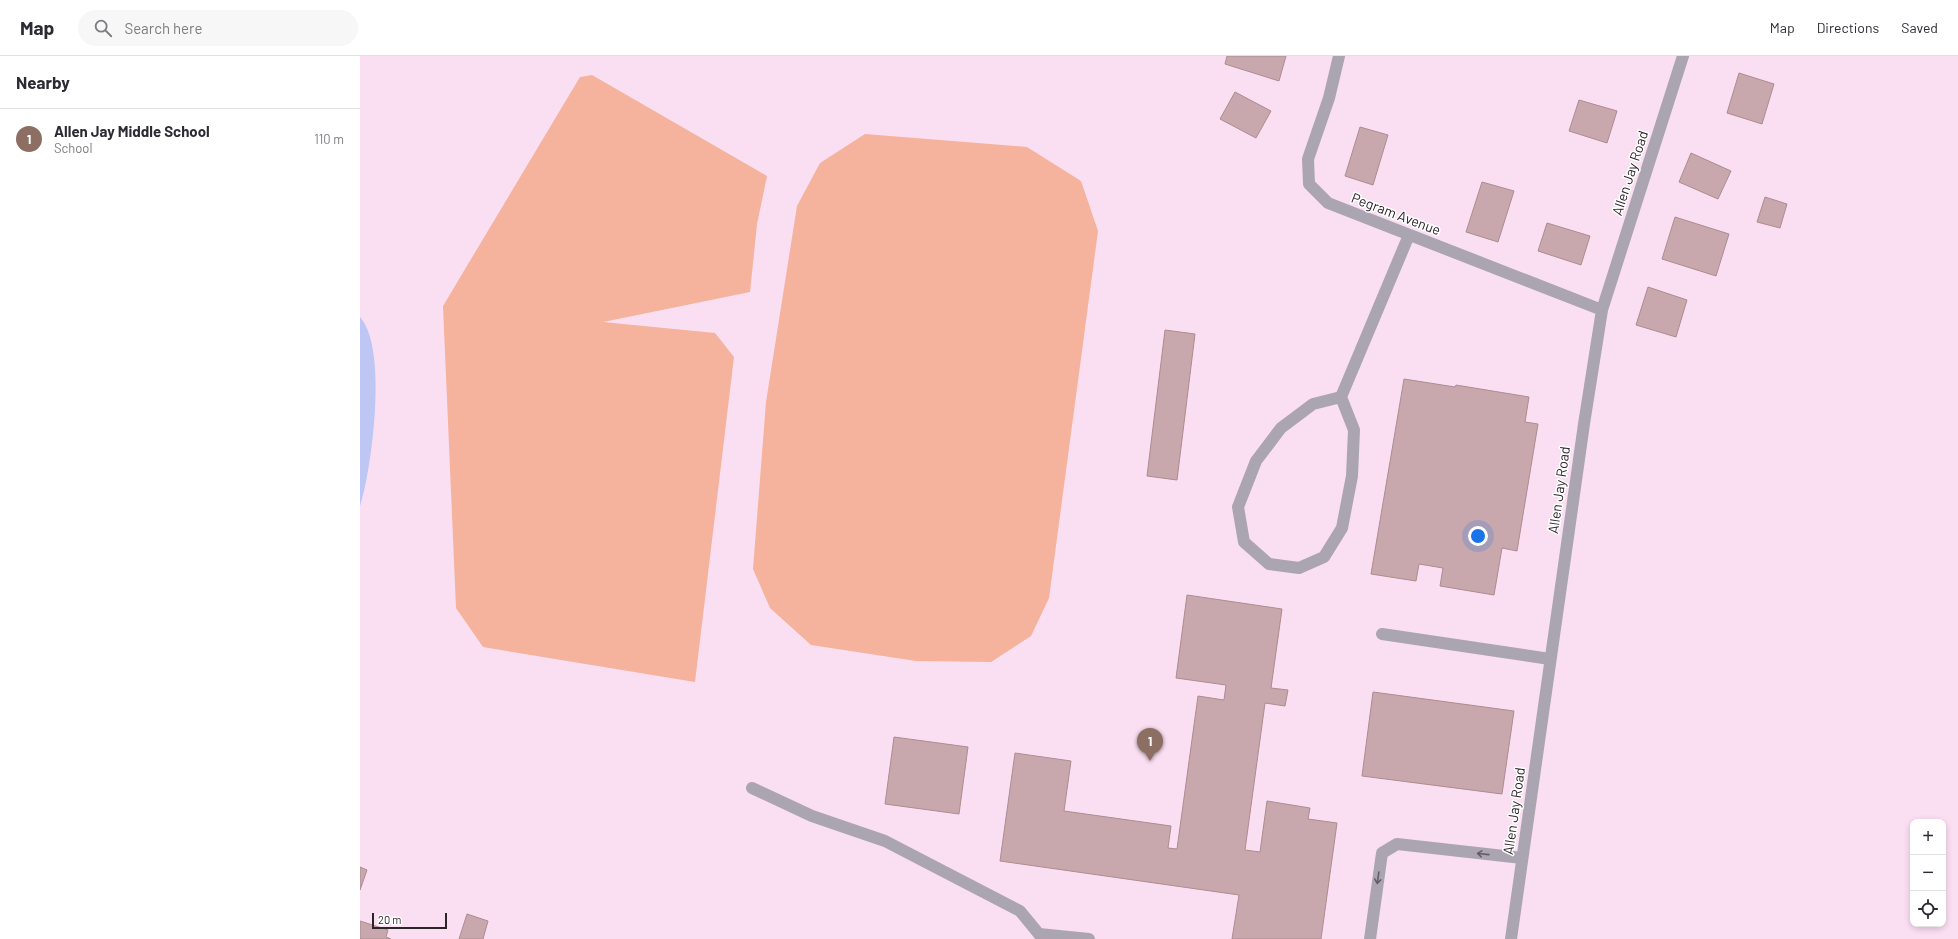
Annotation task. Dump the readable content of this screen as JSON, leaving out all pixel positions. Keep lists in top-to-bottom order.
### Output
{
  "streets": {
    "street": ["Allen Jay Road", "Pegram Avenue"]
  },
  "crossings": [
    ["Allen Jay Road", "Pegram Avenue"]
  ],
  "scale_bar": "20 m",
  "page": {
    "header": "Map",
    "search": "Search here",
    "nav": ["Map", "Directions", "Saved"],
    "heading": "Nearby",
    "list": [
      {
        "mark": "1",
        "name": "Allen Jay Middle School",
        "note": "School",
        "value": "110 m"
      }
    ],
    "pins": "1",
    "map_buttons": ["+", "−"],
    "scale": "20 m"
  }
}
